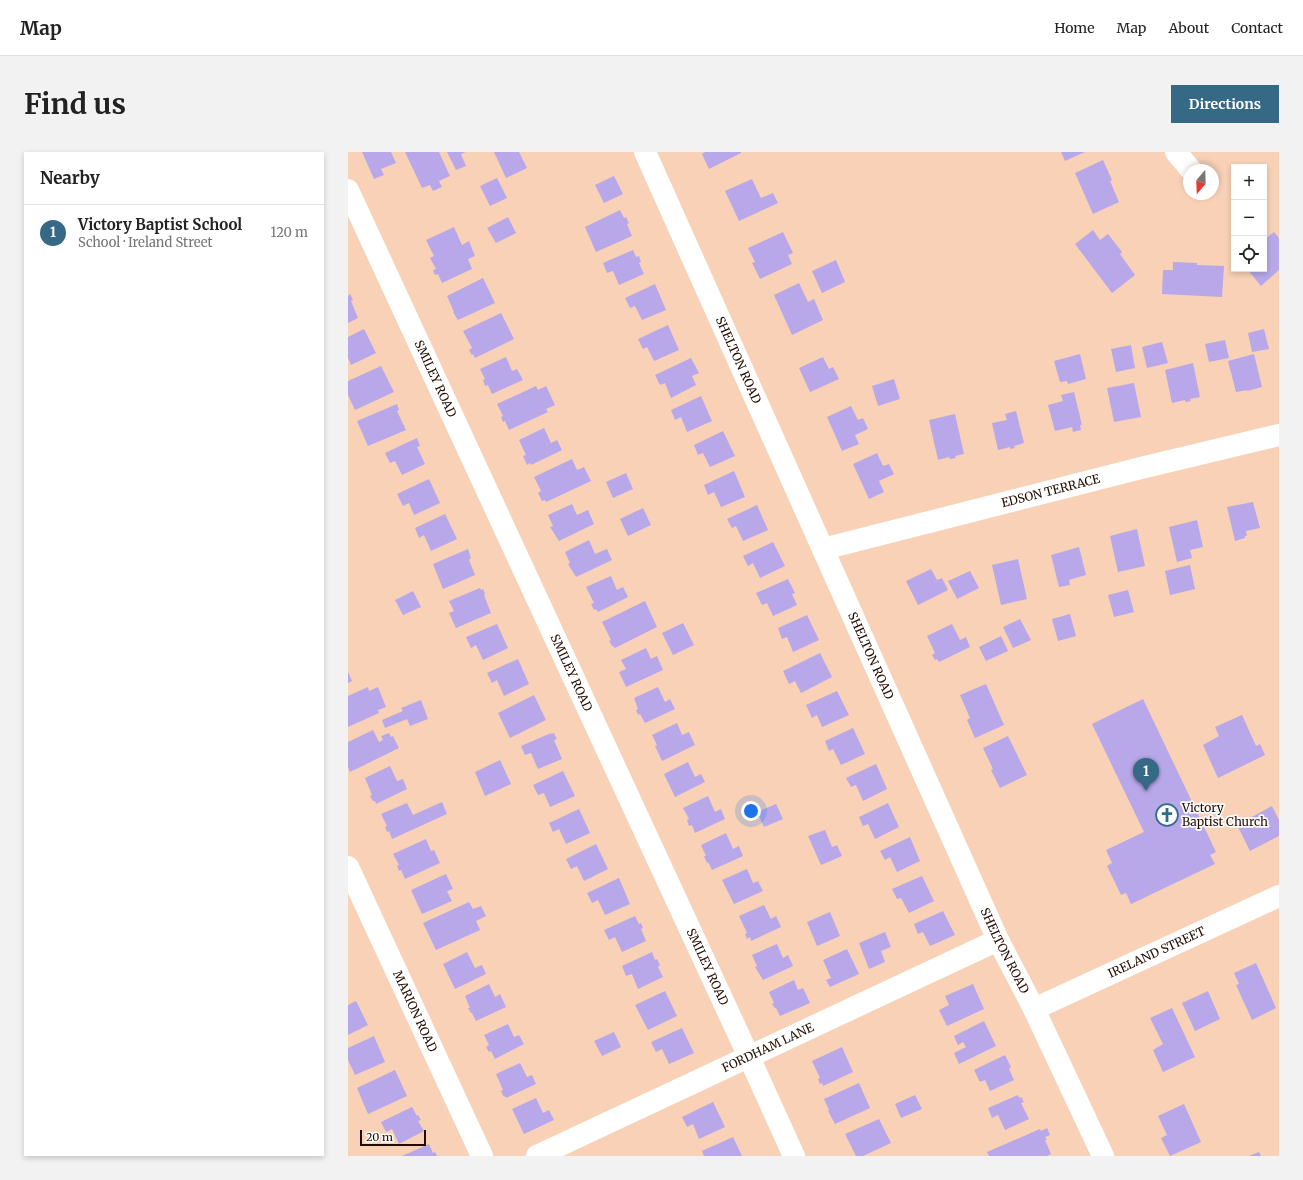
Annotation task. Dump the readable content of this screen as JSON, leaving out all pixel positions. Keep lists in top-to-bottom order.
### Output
{
  "streets": {
    "street": [
      "SHELTON ROAD",
      "SMILEY ROAD",
      "EDSON TERRACE",
      "IRELAND STREET",
      "MARION ROAD",
      "FORDHAM LANE"
    ]
  },
  "crossings": [
    ["SHELTON ROAD", "EDSON TERRACE"],
    ["SHELTON ROAD", "IRELAND STREET"],
    ["SHELTON ROAD", "FORDHAM LANE"],
    ["SMILEY ROAD", "FORDHAM LANE"]
  ],
  "places": {
    "church": ["Victory Baptist Church"]
  },
  "scale_bar": "20 m",
  "north": "bottom",
  "page": {
    "header": "Map",
    "nav": [
      "Home",
      "Map",
      "About",
      "Contact"
    ],
    "buttons": "Directions",
    "title": "Find us",
    "heading": "Nearby",
    "map_buttons": ["+", "−"],
    "list": [
      {
        "mark": "1",
        "name": "Victory Baptist School",
        "note": "School · Ireland Street",
        "value": "120 m"
      }
    ],
    "pins": "1",
    "scale": "20 m"
  }
}
